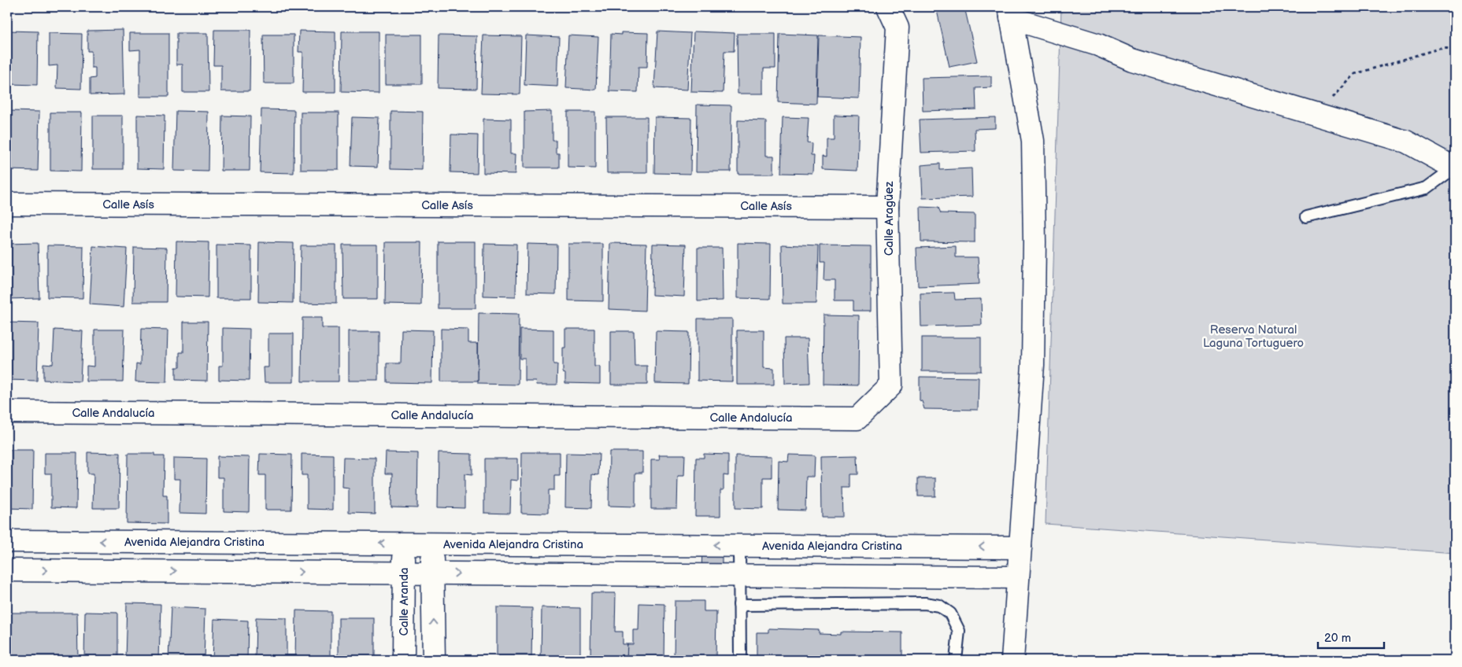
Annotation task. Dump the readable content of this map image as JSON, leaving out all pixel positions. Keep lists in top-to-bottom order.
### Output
{
  "streets": {
    "street": [
      "Calle Asís",
      "Calle Aragüez",
      "Calle Andalucía",
      "Avenida Alejandra Cristina",
      "Calle Aranda"
    ]
  },
  "crossings": [
    ["Calle Asís", "Calle Aragüez"],
    ["Calle Aragüez", "Calle Andalucía"],
    ["Avenida Alejandra Cristina", "Calle Aranda"]
  ],
  "parks": ["Reserva Natural Laguna Tortuguero"],
  "scale_bar": "20 m"
}
